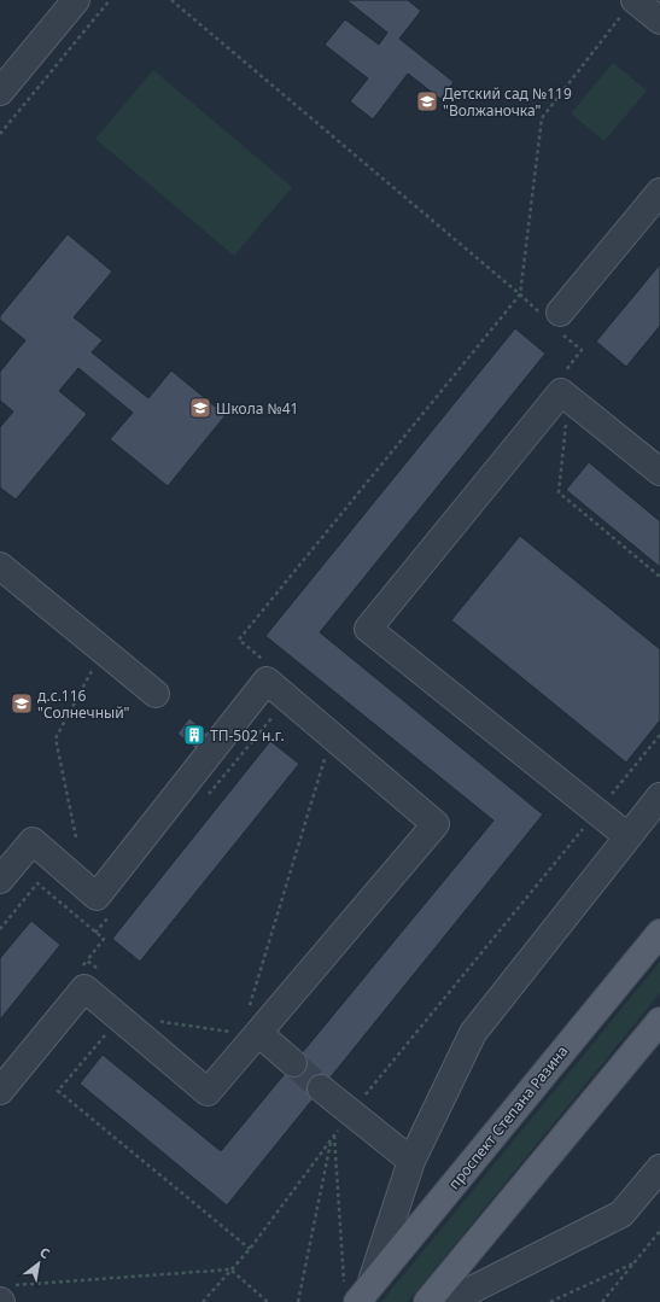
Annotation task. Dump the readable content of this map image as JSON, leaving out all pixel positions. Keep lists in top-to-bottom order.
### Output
{
  "streets": {
    "main road": ["проспект Степана Разина"]
  },
  "places": {
    "school or university": ["Детский сад №119 \"Волжаночка\"", "Школа №41", "д.с.116 \"Солнечный\""],
    "building": ["ТП-502 н.г."]
  },
  "north": "top right"
}
